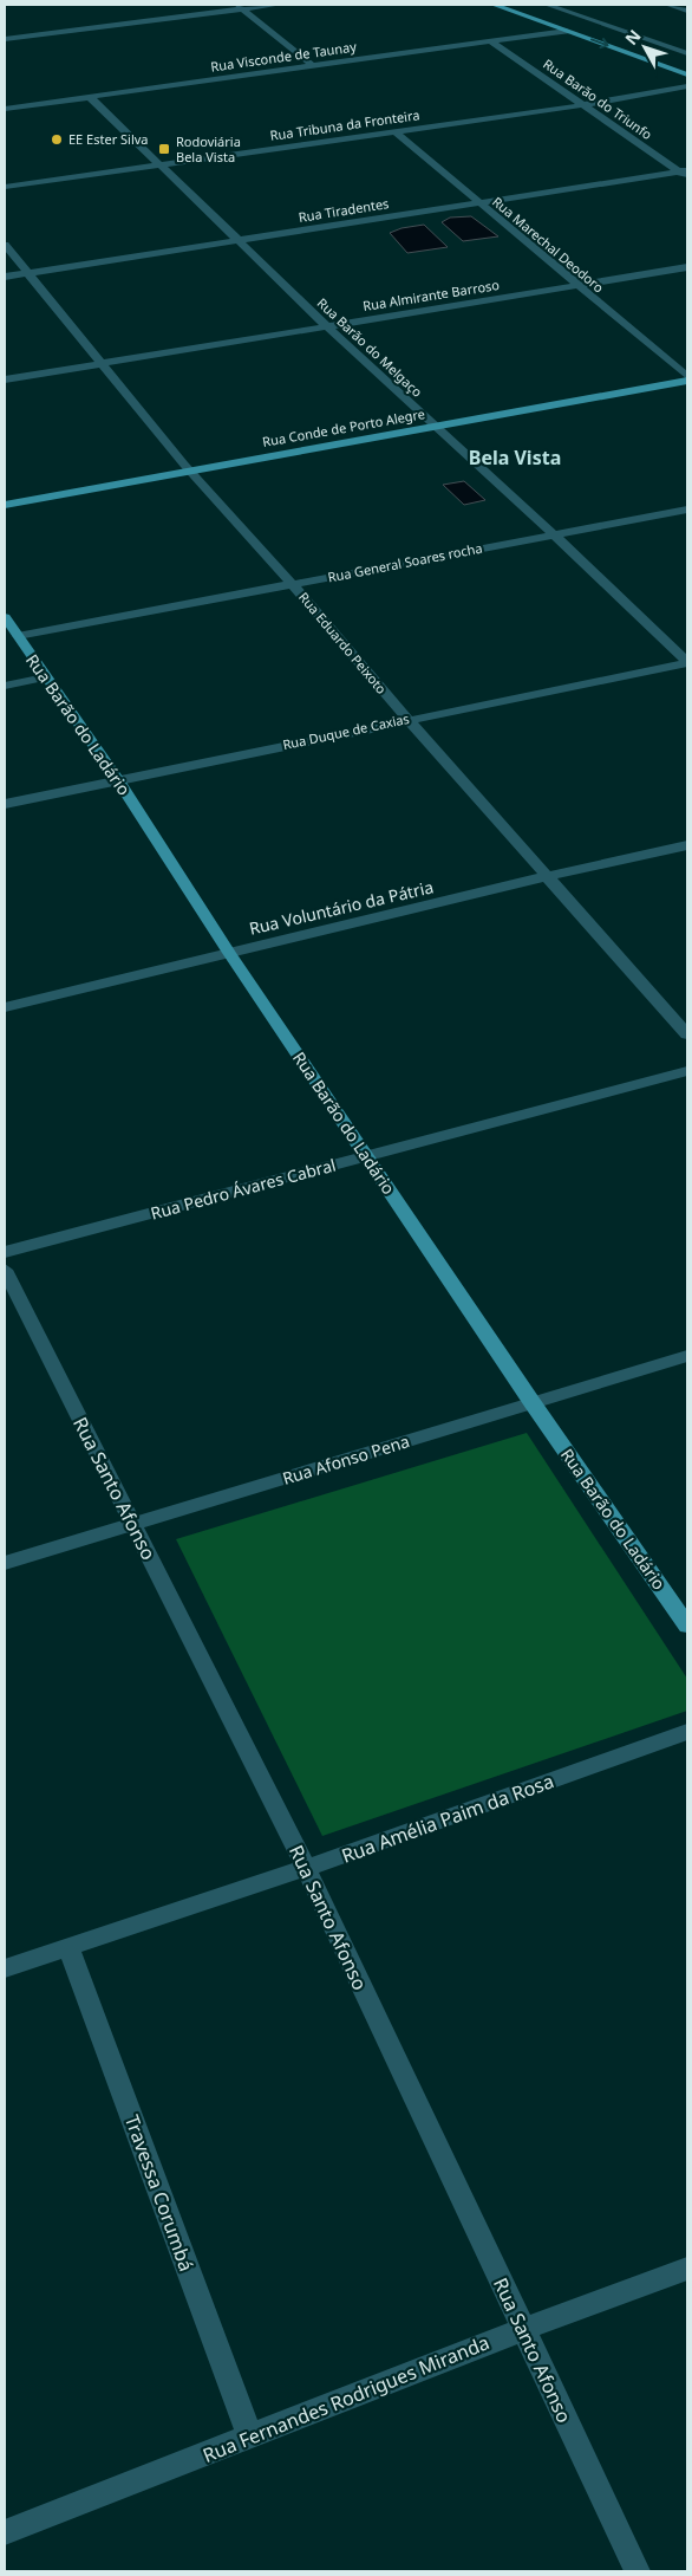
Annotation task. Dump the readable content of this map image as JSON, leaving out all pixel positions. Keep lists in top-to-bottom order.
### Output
{
  "streets": {
    "main road": ["Rua Conde de Porto Alegre", "Rua Barão do Ladário"],
    "street": [
      "Rua Visconde de Taunay",
      "Rua Barão do Triunfo",
      "Rua Tribuna da Fronteira",
      "Rua Tiradentes",
      "Rua Marechal Deodoro",
      "Rua Almirante Barroso",
      "Rua Barão do Melgaço",
      "Rua General Soares rocha",
      "Rua Eduardo Peixoto",
      "Rua Duque de Caxias",
      "Rua Voluntário da Pátria",
      "Rua Pedro Ávares Cabral",
      "Rua Afonso Pena",
      "Rua Santo Afonso",
      "Rua Amélia Paim da Rosa",
      "Travessa Corumbá",
      "Rua Fernandes Rodrigues Miranda"
    ]
  },
  "crossings": [
    ["Rua Visconde de Taunay", "Rua Barão do Triunfo"],
    ["Rua Visconde de Taunay", "Rua Barão do Melgaço"],
    ["Rua Barão do Triunfo", "Rua Tribuna da Fronteira"],
    ["Rua Barão do Triunfo", "Rua Tiradentes"],
    ["Rua Tribuna da Fronteira", "Rua Marechal Deodoro"],
    ["Rua Tribuna da Fronteira", "Rua Barão do Melgaço"],
    ["Rua Tiradentes", "Rua Marechal Deodoro"],
    ["Rua Tiradentes", "Rua Barão do Melgaço"],
    ["Rua Tiradentes", "Rua Eduardo Peixoto"],
    ["Rua Marechal Deodoro", "Rua Almirante Barroso"],
    ["Rua Marechal Deodoro", "Rua Conde de Porto Alegre"],
    ["Rua Almirante Barroso", "Rua Barão do Melgaço"],
    ["Rua Almirante Barroso", "Rua Eduardo Peixoto"],
    ["Rua Barão do Melgaço", "Rua Conde de Porto Alegre"],
    ["Rua Barão do Melgaço", "Rua General Soares rocha"],
    ["Rua Barão do Melgaço", "Rua Duque de Caxias"],
    ["Rua Conde de Porto Alegre", "Rua Eduardo Peixoto"],
    ["Rua General Soares rocha", "Rua Eduardo Peixoto"],
    ["Rua General Soares rocha", "Rua Barão do Ladário"],
    ["Rua Eduardo Peixoto", "Rua Duque de Caxias"],
    ["Rua Eduardo Peixoto", "Rua Voluntário da Pátria"],
    ["Rua Barão do Ladário", "Rua Duque de Caxias"],
    ["Rua Barão do Ladário", "Rua Voluntário da Pátria"],
    ["Rua Barão do Ladário", "Rua Pedro Ávares Cabral"],
    ["Rua Barão do Ladário", "Rua Afonso Pena"],
    ["Rua Afonso Pena", "Rua Santo Afonso"],
    ["Rua Santo Afonso", "Rua Amélia Paim da Rosa"],
    ["Rua Santo Afonso", "Rua Fernandes Rodrigues Miranda"],
    ["Rua Amélia Paim da Rosa", "Travessa Corumbá"],
    ["Travessa Corumbá", "Rua Fernandes Rodrigues Miranda"]
  ],
  "districts": ["Bela Vista"],
  "places": {
    "other": ["EE Ester Silva"],
    "transit": ["Rodoviária Bela Vista"]
  },
  "north": "top left"
}
